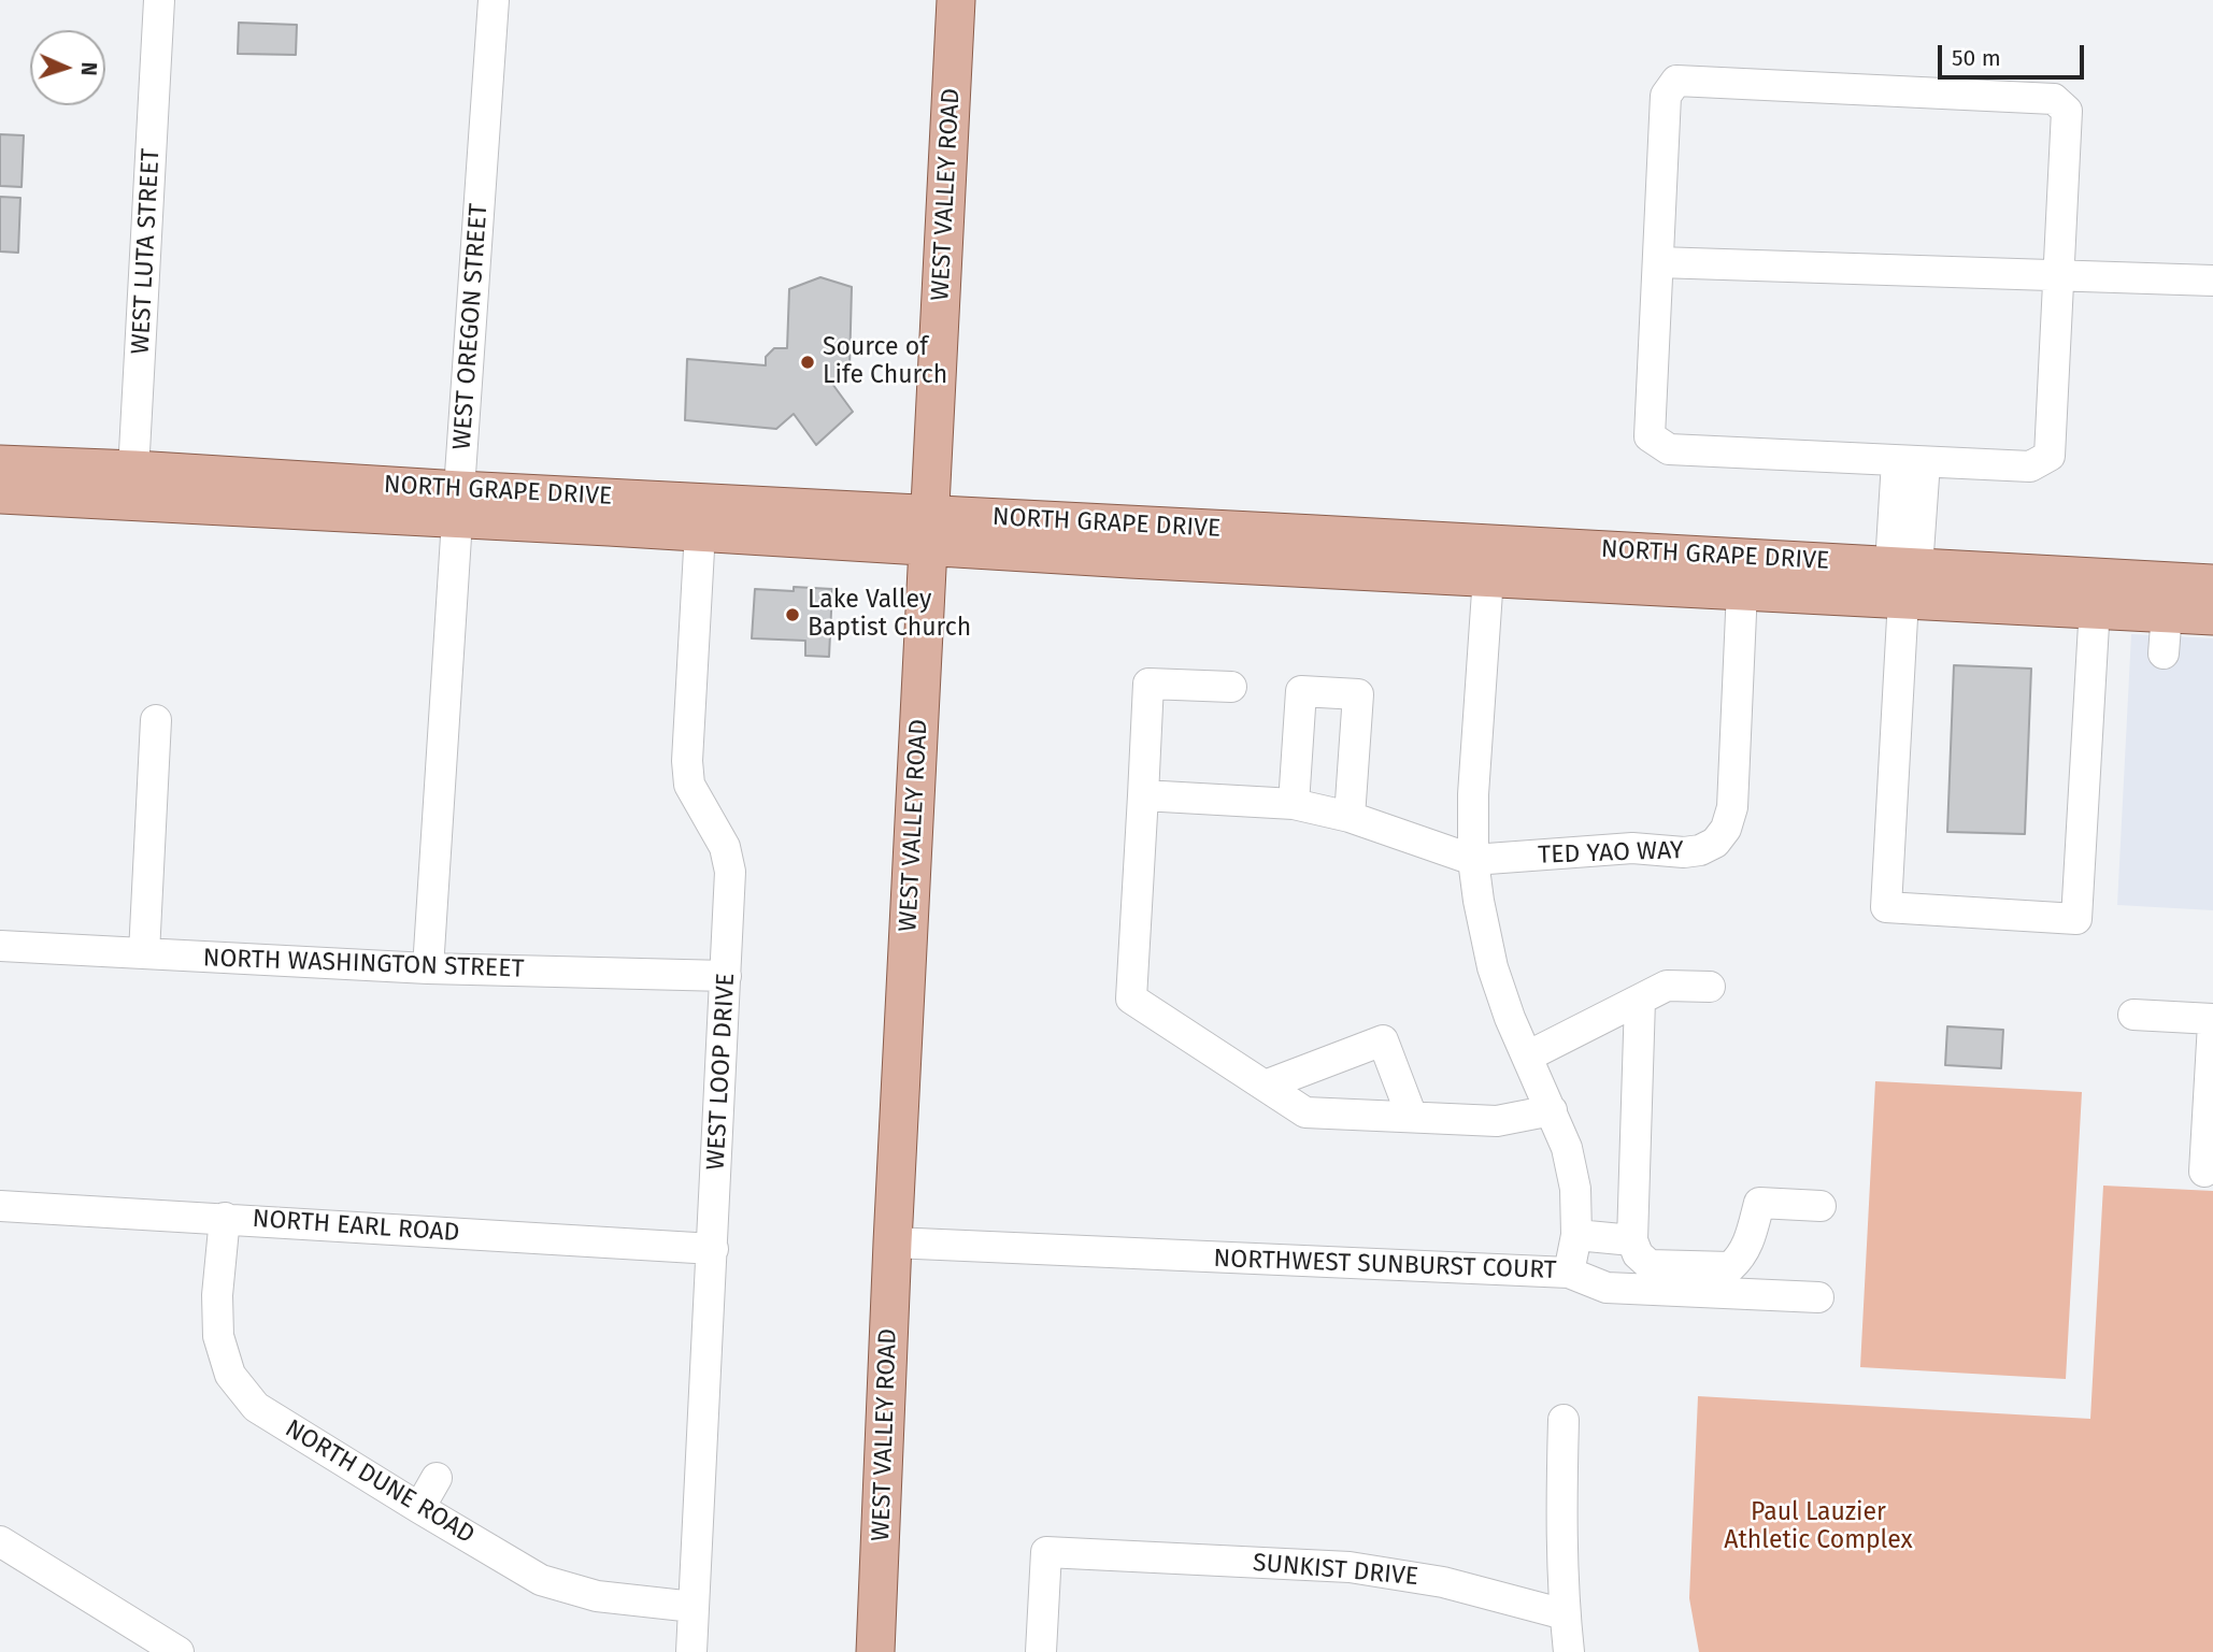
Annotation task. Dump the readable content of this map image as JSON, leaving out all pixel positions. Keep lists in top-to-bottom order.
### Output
{
  "streets": {
    "main road": ["WEST VALLEY ROAD", "NORTH GRAPE DRIVE"],
    "street": [
      "WEST LUTA STREET",
      "WEST OREGON STREET",
      "TED YAO WAY",
      "NORTH WASHINGTON STREET",
      "WEST LOOP DRIVE",
      "NORTH EARL ROAD",
      "NORTHWEST SUNBURST COURT",
      "NORTH DUNE ROAD",
      "SUNKIST DRIVE"
    ]
  },
  "crossings": [
    ["WEST VALLEY ROAD", "NORTH GRAPE DRIVE"],
    ["WEST VALLEY ROAD", "NORTHWEST SUNBURST COURT"],
    ["WEST LUTA STREET", "NORTH GRAPE DRIVE"],
    ["WEST OREGON STREET", "NORTH GRAPE DRIVE"],
    ["WEST OREGON STREET", "NORTH WASHINGTON STREET"],
    ["NORTH GRAPE DRIVE", "TED YAO WAY"],
    ["NORTH GRAPE DRIVE", "WEST LOOP DRIVE"],
    ["NORTH GRAPE DRIVE", "NORTHWEST SUNBURST COURT"],
    ["TED YAO WAY", "NORTHWEST SUNBURST COURT"],
    ["NORTH WASHINGTON STREET", "WEST LOOP DRIVE"],
    ["WEST LOOP DRIVE", "NORTH EARL ROAD"],
    ["WEST LOOP DRIVE", "NORTH DUNE ROAD"],
    ["NORTH EARL ROAD", "NORTH DUNE ROAD"]
  ],
  "parks": ["Paul Lauzier Athletic Complex"],
  "places": ["Source of Life Church", "Lake Valley Baptist Church"],
  "scale_bar": "50 m",
  "north": "right"
}
